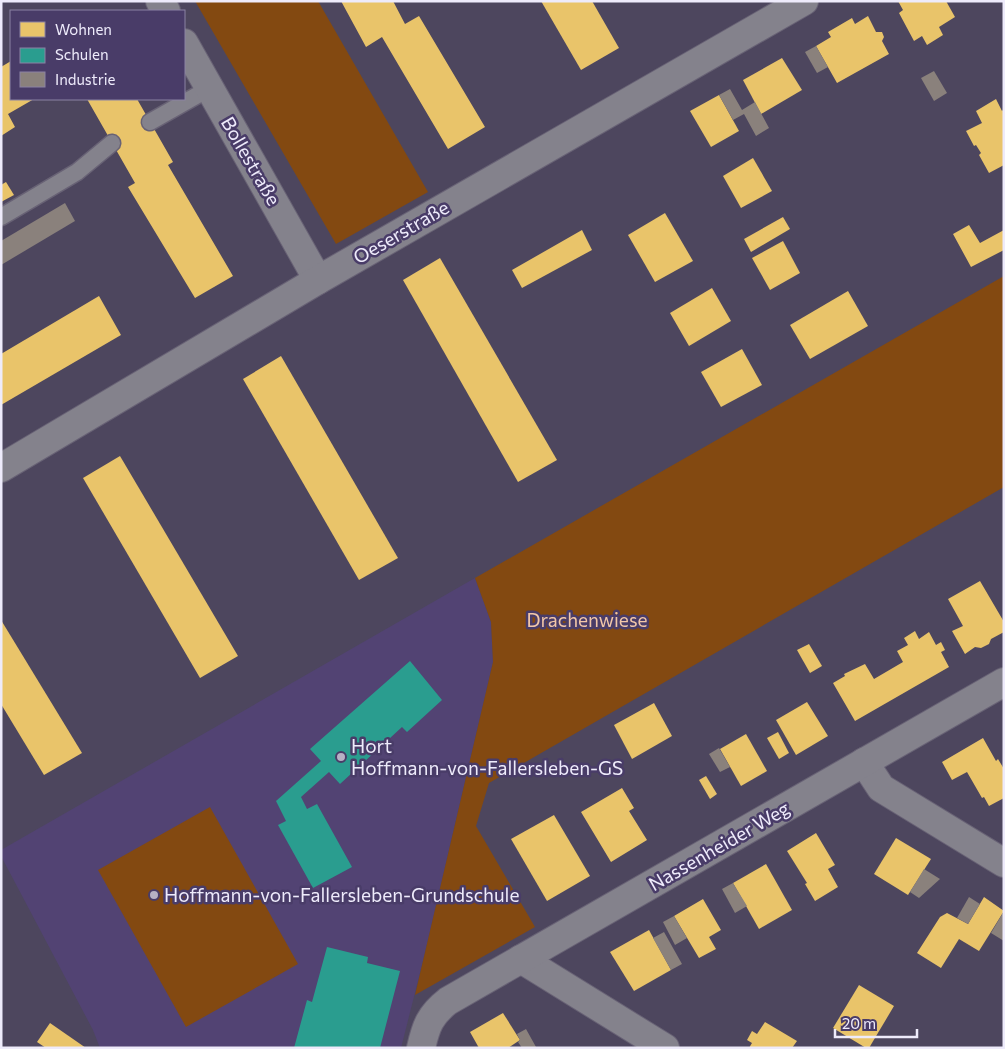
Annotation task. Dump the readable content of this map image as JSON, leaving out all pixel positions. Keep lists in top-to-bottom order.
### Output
{
  "streets": {
    "street": ["Bollestraße", "Oeserstraße", "Nassenheider Weg"]
  },
  "crossings": [
    ["Bollestraße", "Oeserstraße"]
  ],
  "parks": ["Drachenwiese"],
  "places": ["Hort Hoffmann-von-Fallersleben-GS", "Hoffmann-von-Fallersleben-Grundschule"],
  "legend": ["Wohnen", "Schulen", "Industrie"],
  "scale_bar": "20 m"
}
